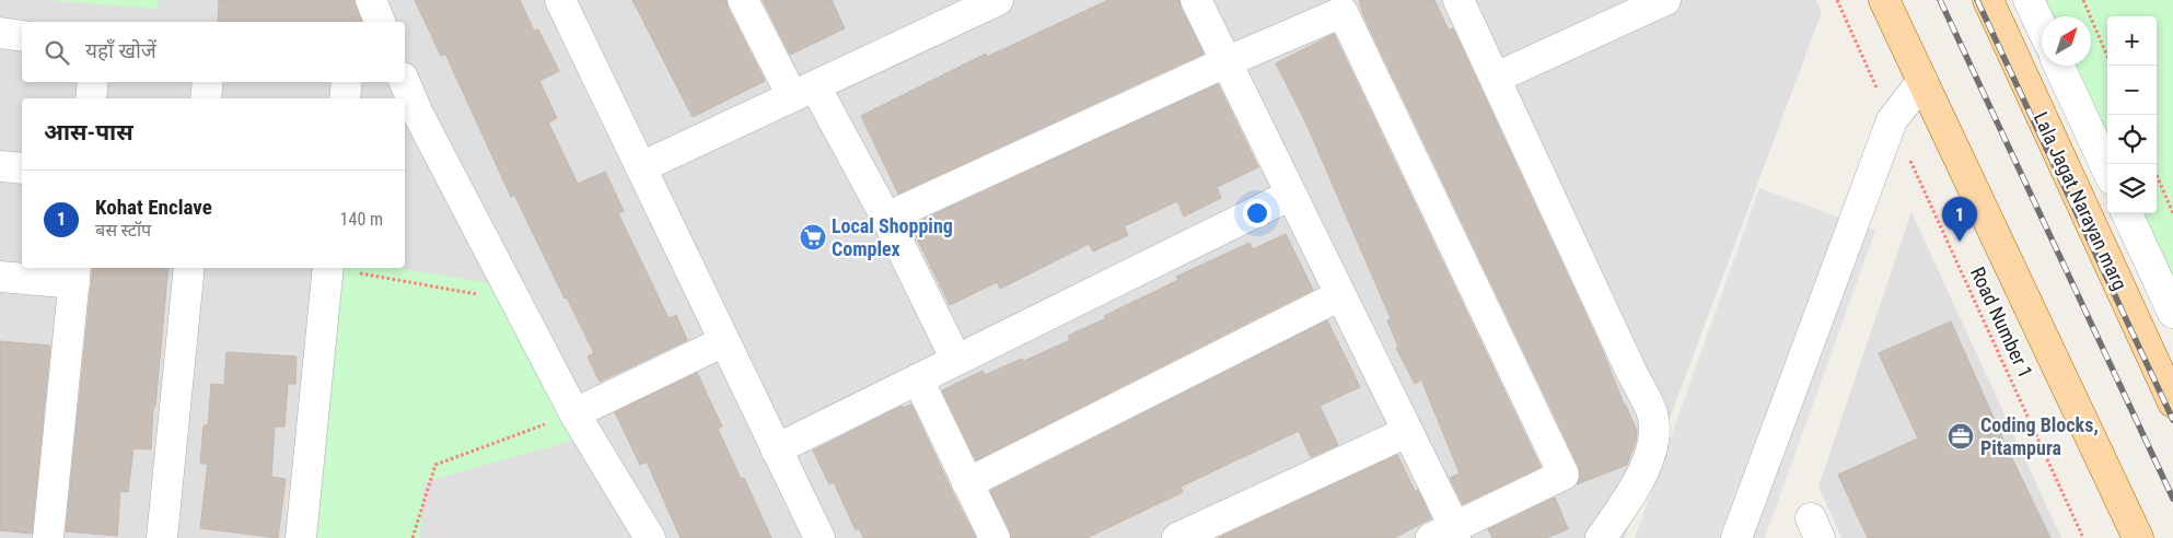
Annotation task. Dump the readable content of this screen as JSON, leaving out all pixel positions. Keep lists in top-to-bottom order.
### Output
{
  "streets": {
    "main road": ["Lala Jagat Narayan marg"],
    "path": ["Road Number 1"]
  },
  "places": {
    "supermarket": ["Local Shopping Complex"],
    "office": ["Coding Blocks, Pitampura"]
  },
  "north": "top right",
  "page": {
    "map_buttons": ["+", "−"],
    "search": "यहाँ खोजें",
    "heading": "आस-पास",
    "list": [
      {
        "mark": "1",
        "name": "Kohat Enclave",
        "note": "बस स्टॉप",
        "value": "140 m"
      }
    ],
    "pins": "1"
  }
}
